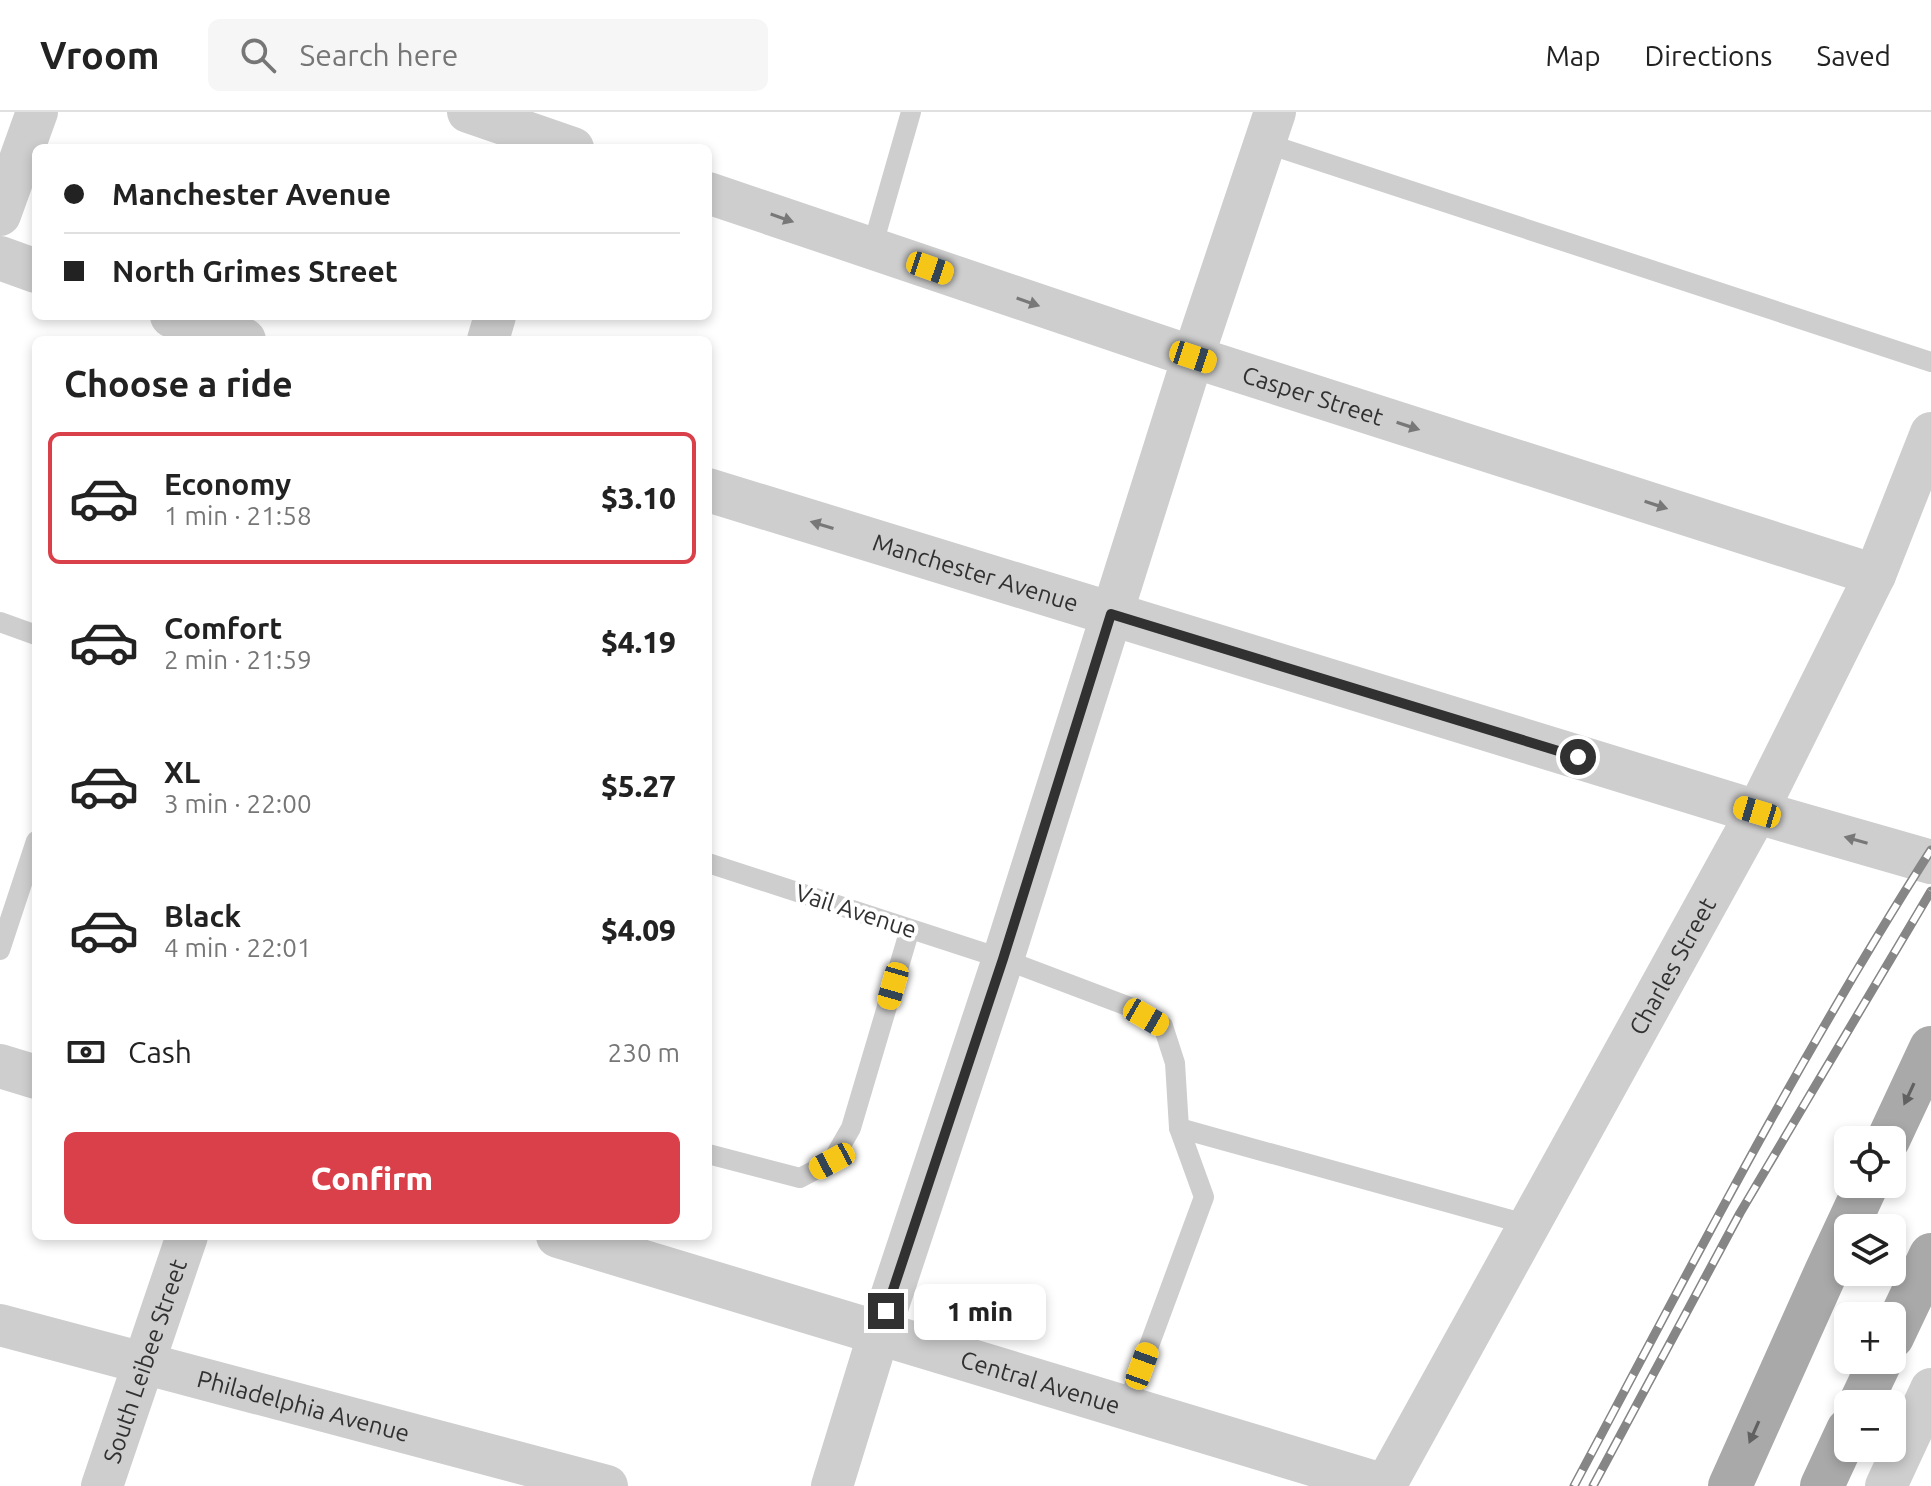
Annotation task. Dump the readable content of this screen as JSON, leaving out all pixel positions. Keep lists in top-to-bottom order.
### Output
{
  "streets": {
    "street": [
      "Casper Street",
      "Manchester Avenue",
      "Charles Street",
      "South Leibee Street",
      "Central Avenue",
      "Philadelphia Avenue"
    ],
    "lane": ["Vail Avenue"]
  },
  "crossings": [
    ["Casper Street", "Charles Street"],
    ["Manchester Avenue", "Charles Street"],
    ["Vail Avenue", "Central Avenue"],
    ["Charles Street", "Central Avenue"],
    ["South Leibee Street", "Philadelphia Avenue"]
  ],
  "one_way": ["Casper Street", "Manchester Avenue"],
  "page": {
    "header": "Vroom",
    "search": "Search here",
    "nav": ["Map", "Directions", "Saved"],
    "banner": ["Manchester Avenue", "North Grimes Street"],
    "heading": "Choose a ride",
    "list": [
      {
        "name": "Economy",
        "note": "1 min · 21:58",
        "value": "$3.10"
      },
      {
        "name": "Comfort",
        "note": "2 min · 21:59",
        "value": "$4.19"
      },
      {
        "name": "XL",
        "note": "3 min · 22:00",
        "value": "$5.27"
      },
      {
        "name": "Black",
        "note": "4 min · 22:01",
        "value": "$4.09"
      }
    ],
    "pay": ["Cash", "230 m"],
    "buttons": "Confirm",
    "map_buttons": ["+", "−"],
    "bubble": "1 min"
  }
}
